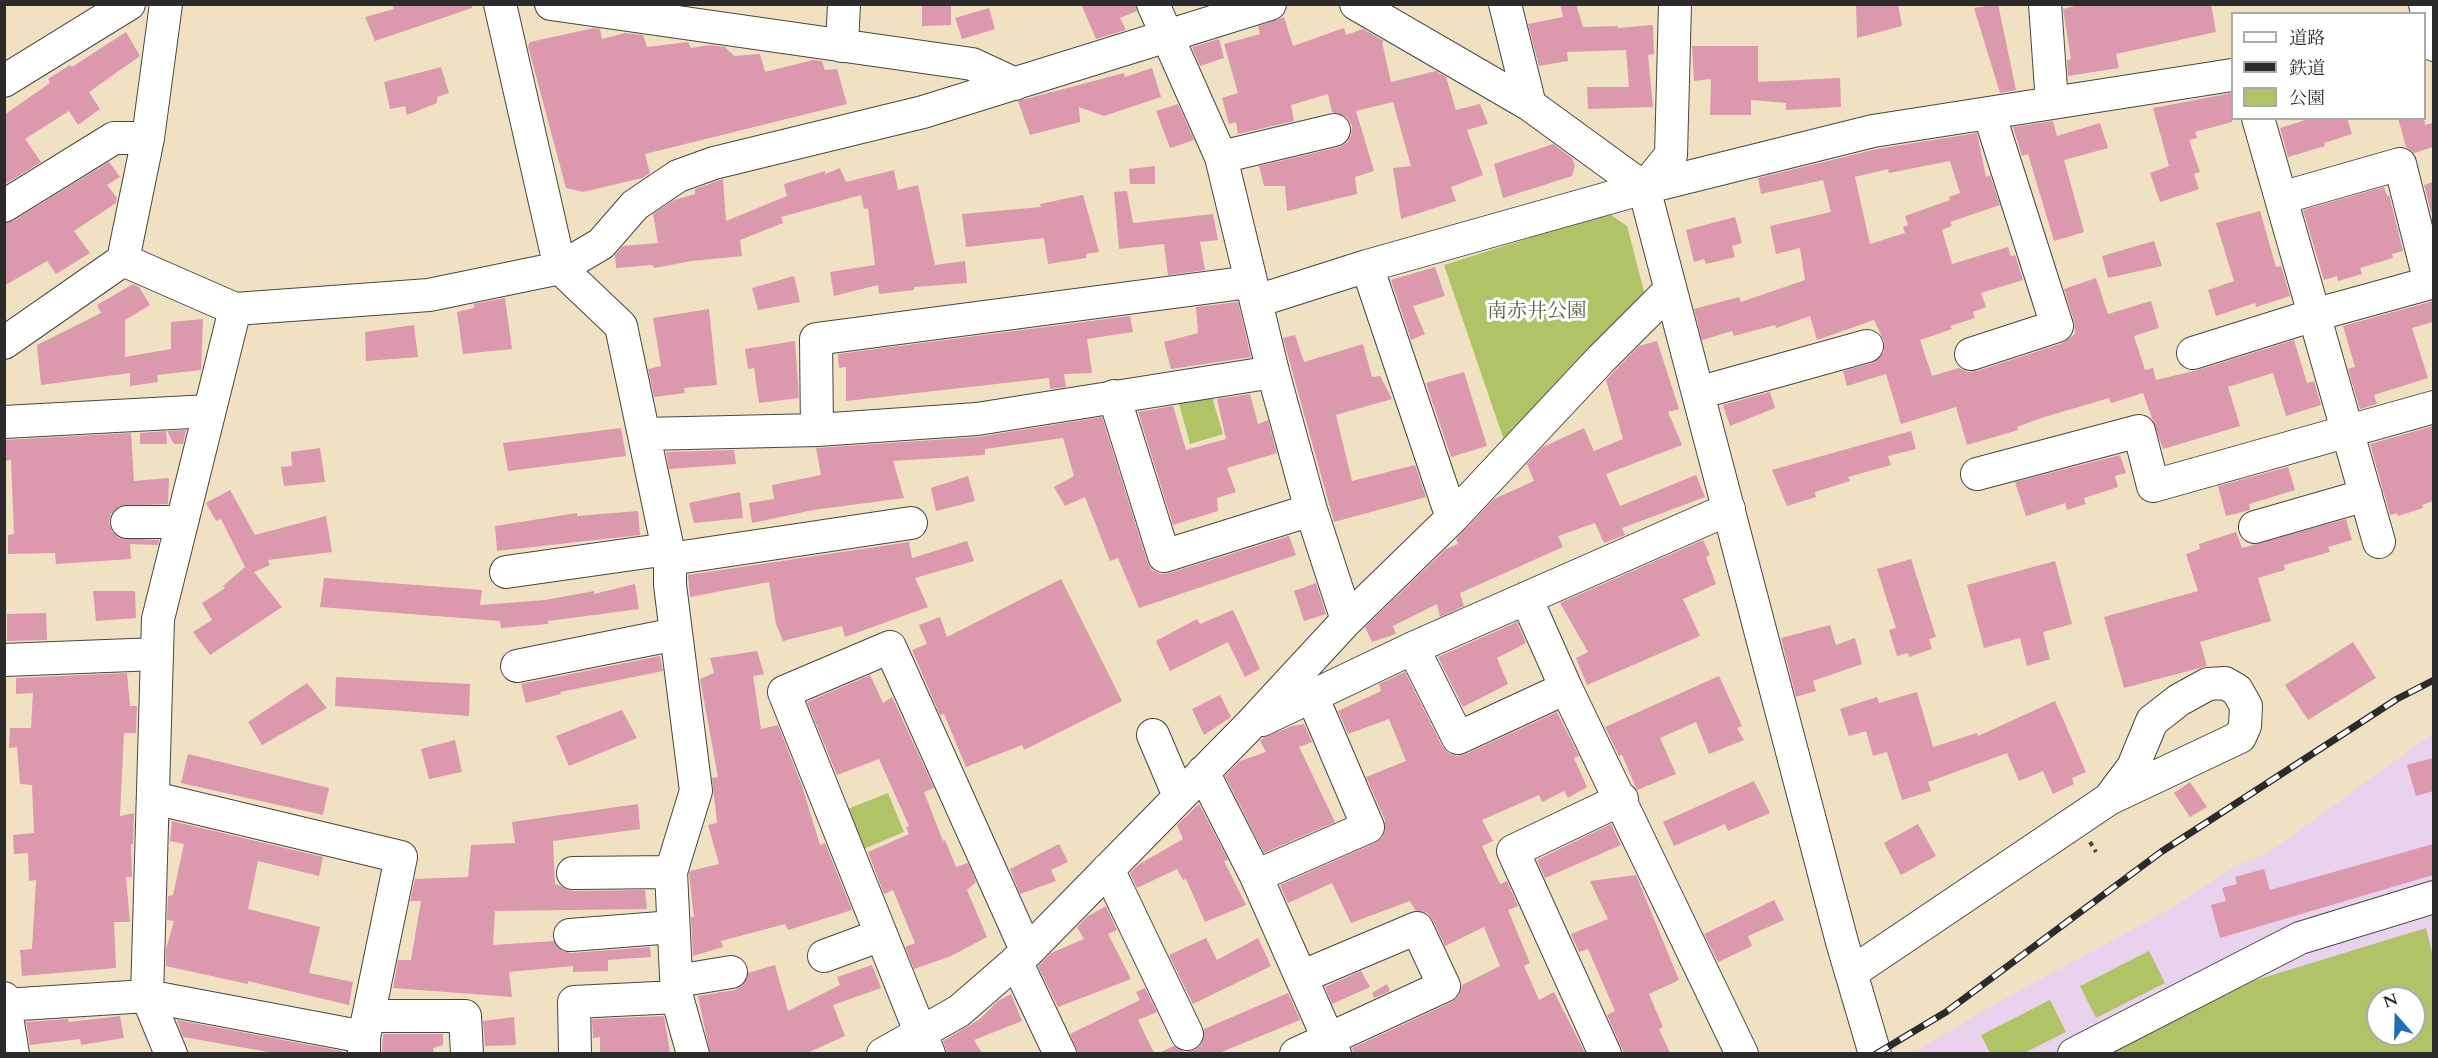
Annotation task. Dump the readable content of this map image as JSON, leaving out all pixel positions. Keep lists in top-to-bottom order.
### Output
{
  "parks": ["南赤井公園"],
  "legend": ["道路", "鉄道", "公園"],
  "north": "top"
}
